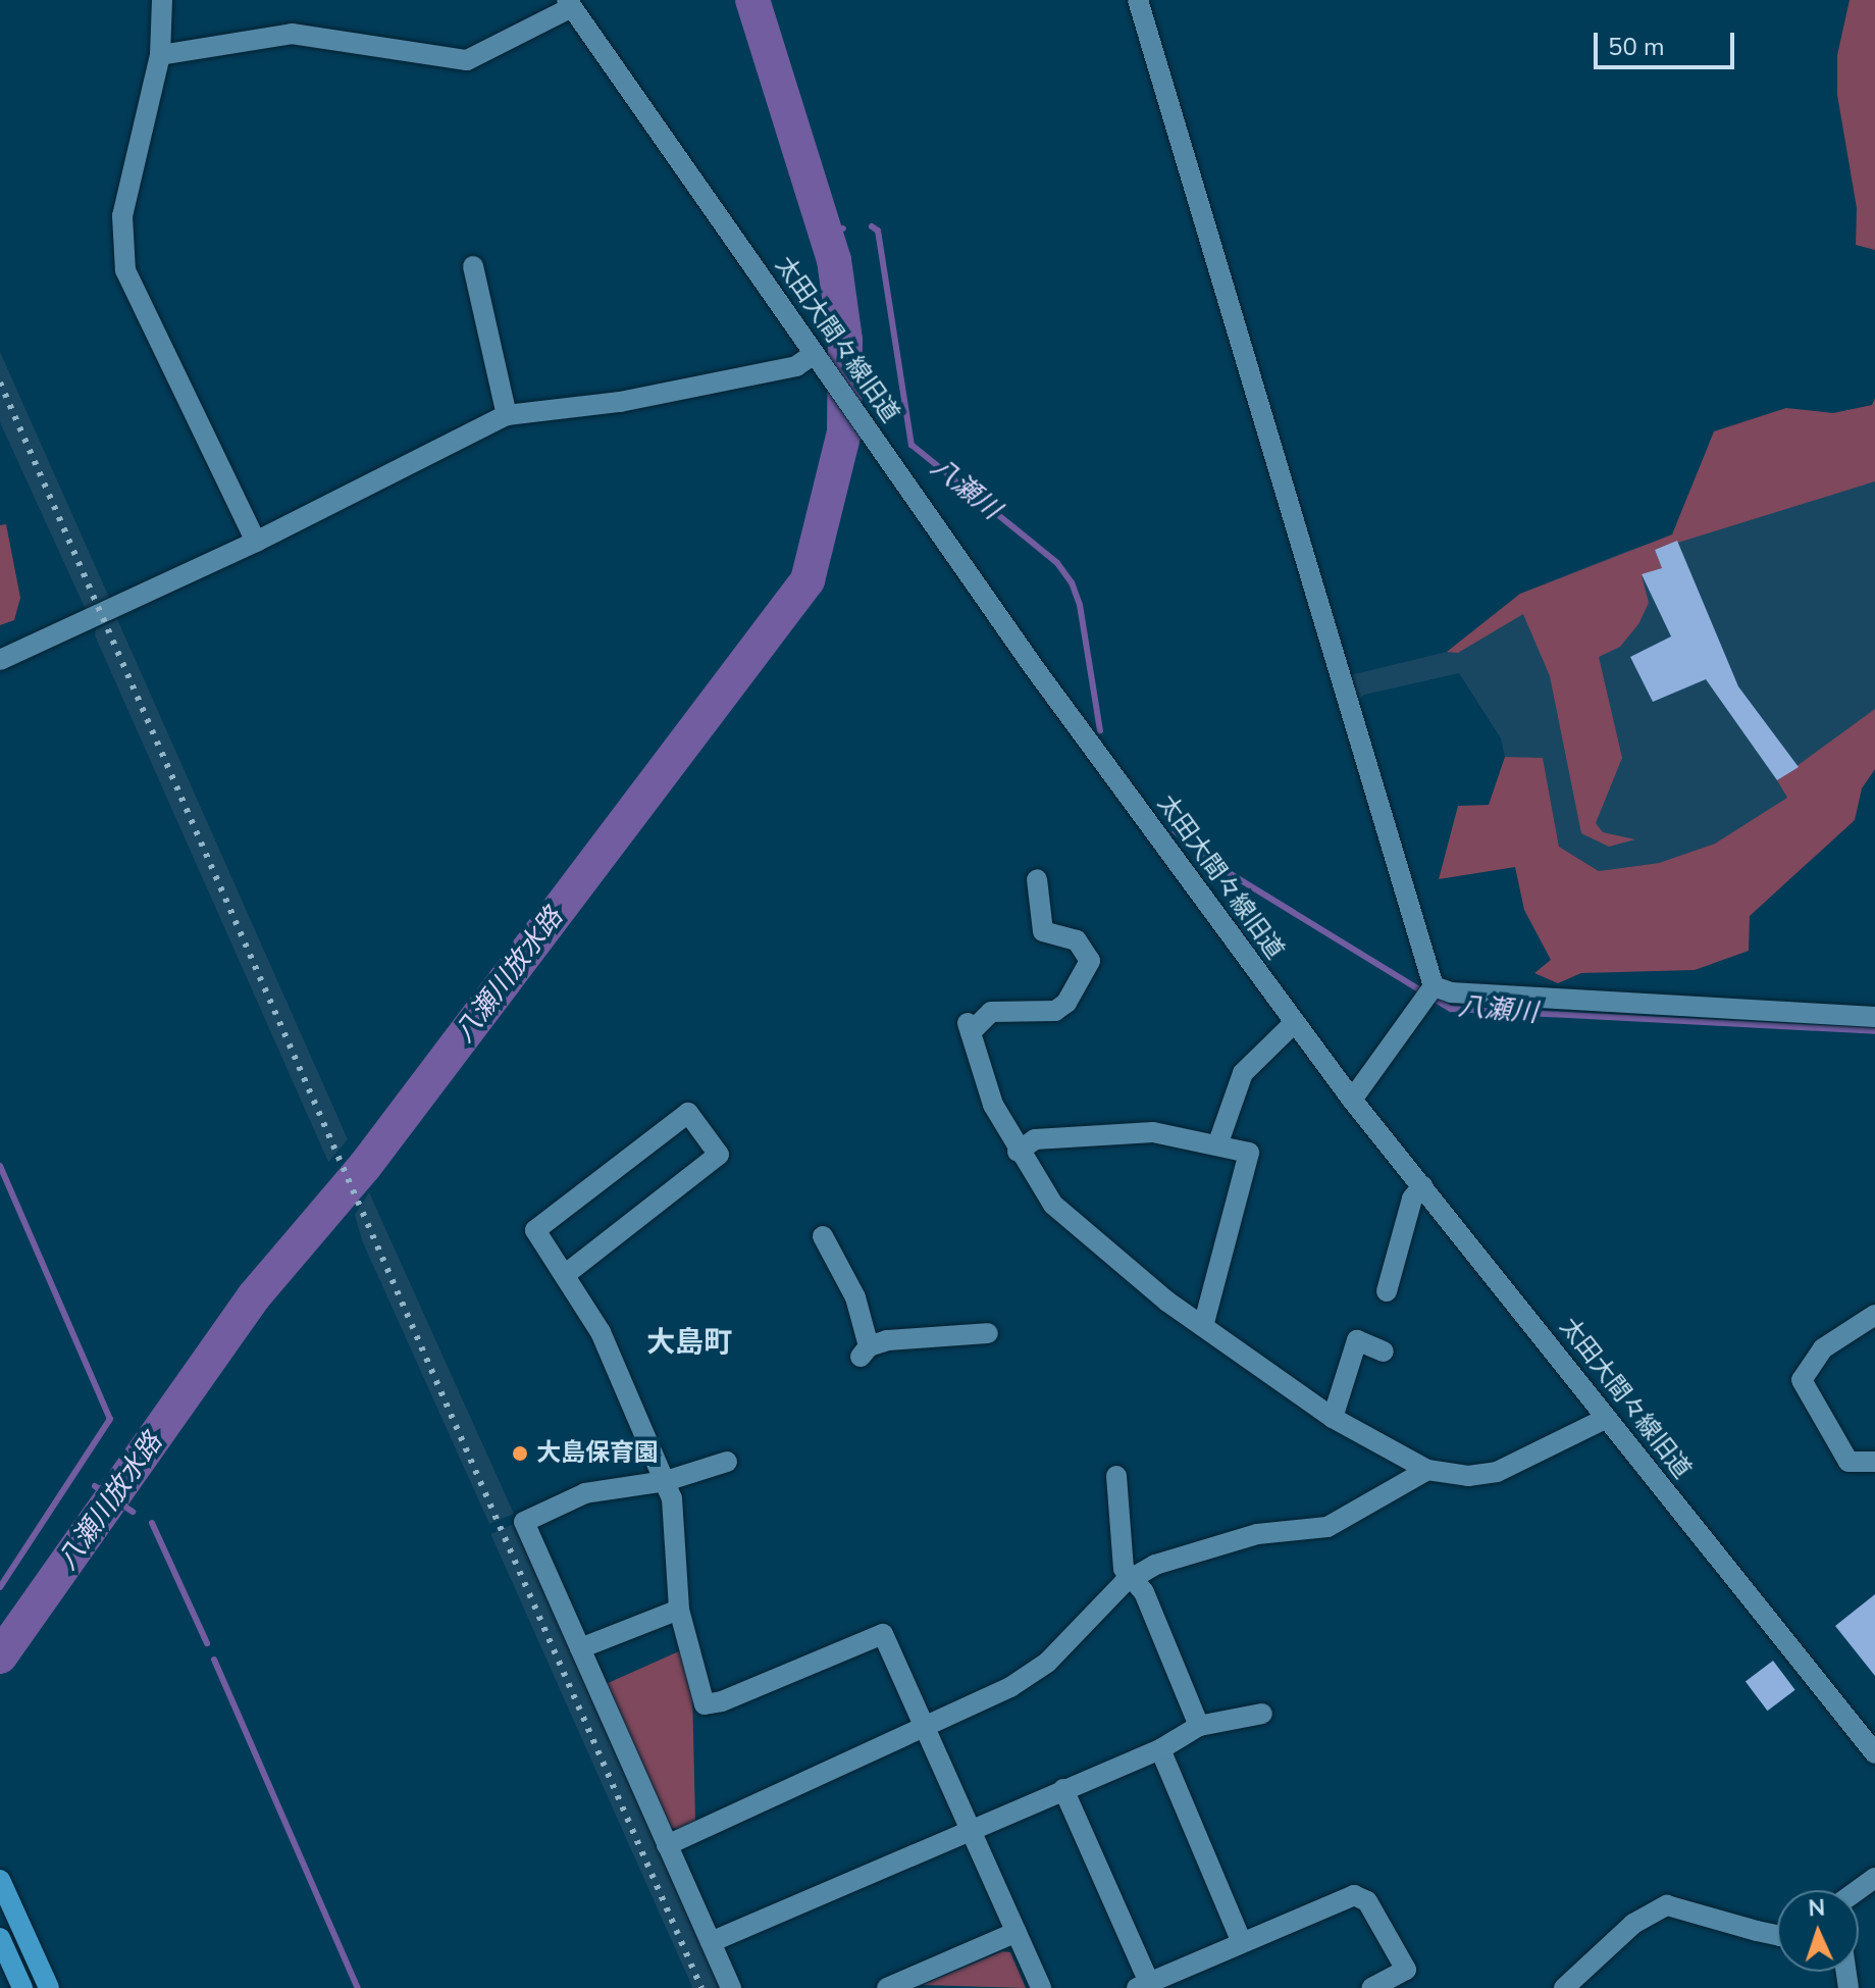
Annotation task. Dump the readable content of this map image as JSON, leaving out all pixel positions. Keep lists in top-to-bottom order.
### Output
{
  "streets": {
    "street": ["太田大間々線旧道"]
  },
  "districts": ["大島町"],
  "water": ["八瀬川", "八瀬川放水路"],
  "places": ["大島保育園"],
  "scale_bar": "50 m",
  "north": "top"
}
